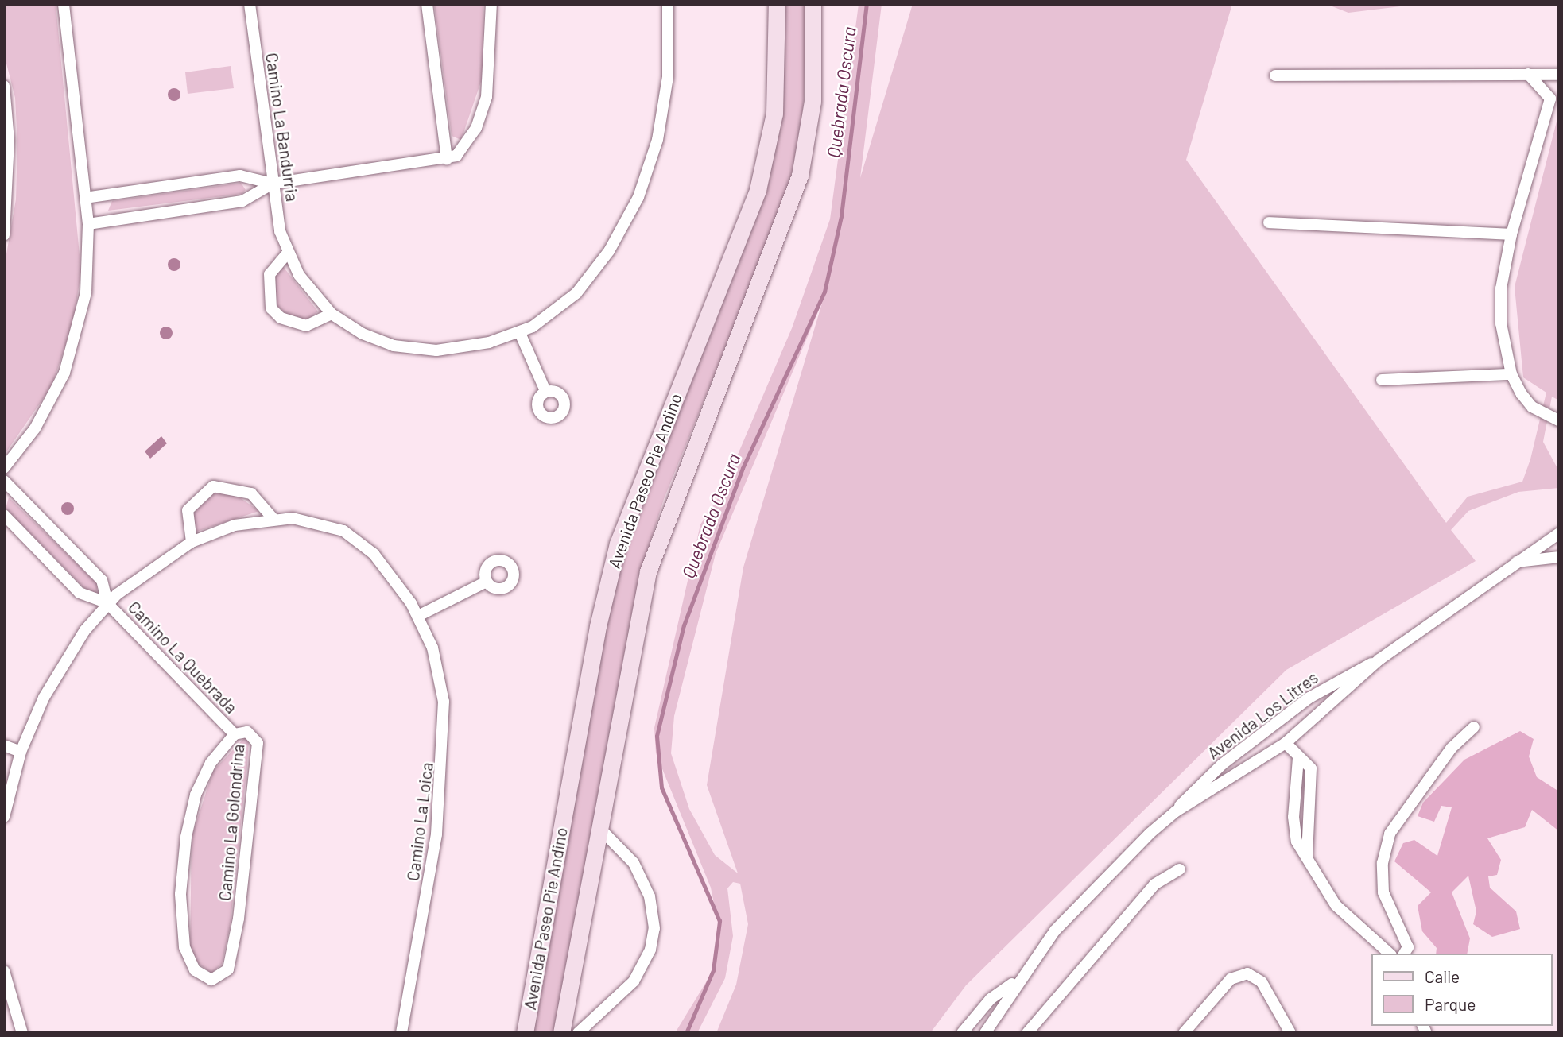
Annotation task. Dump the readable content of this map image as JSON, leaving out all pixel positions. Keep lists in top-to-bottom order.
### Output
{
  "streets": {
    "main road": ["Avenida Paseo Pie Andino"],
    "street": [
      "Camino La Bandurria",
      "Camino La Quebrada",
      "Avenida Los Litres",
      "Camino La Loica",
      "Camino La Golondrina"
    ]
  },
  "crossings": [
    ["Camino La Quebrada", "Camino La Loica"],
    ["Camino La Quebrada", "Camino La Golondrina"]
  ],
  "water": ["Quebrada Oscura"],
  "legend": ["Calle", "Parque"]
}
